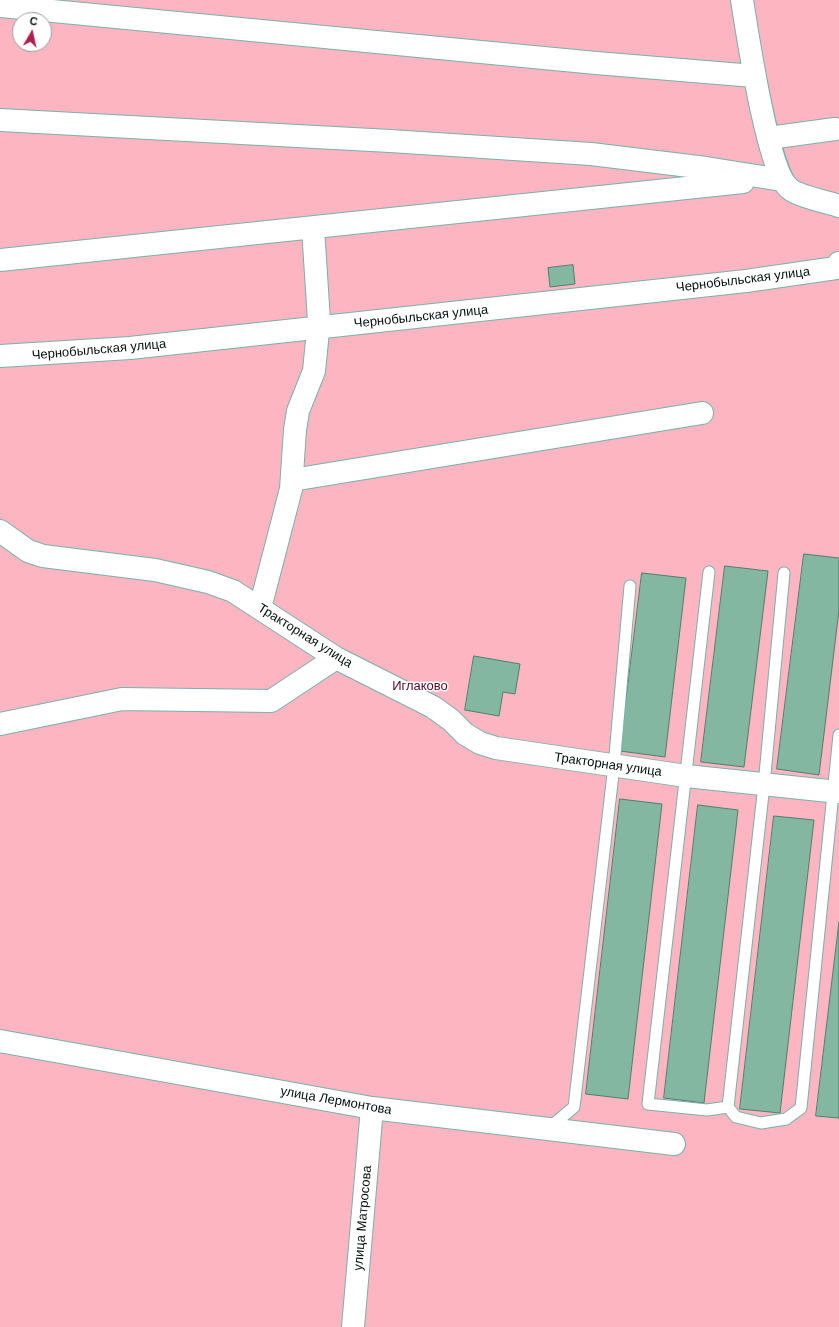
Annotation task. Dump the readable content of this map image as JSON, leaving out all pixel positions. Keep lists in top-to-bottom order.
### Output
{
  "streets": {
    "street": [
      "Чернобыльская улица",
      "Тракторная улица",
      "улица Лермонтова",
      "улица Матросова"
    ]
  },
  "crossings": [
    ["улица Лермонтова", "улица Матросова"]
  ],
  "parks": ["Иглаково"],
  "north": "top"
}
